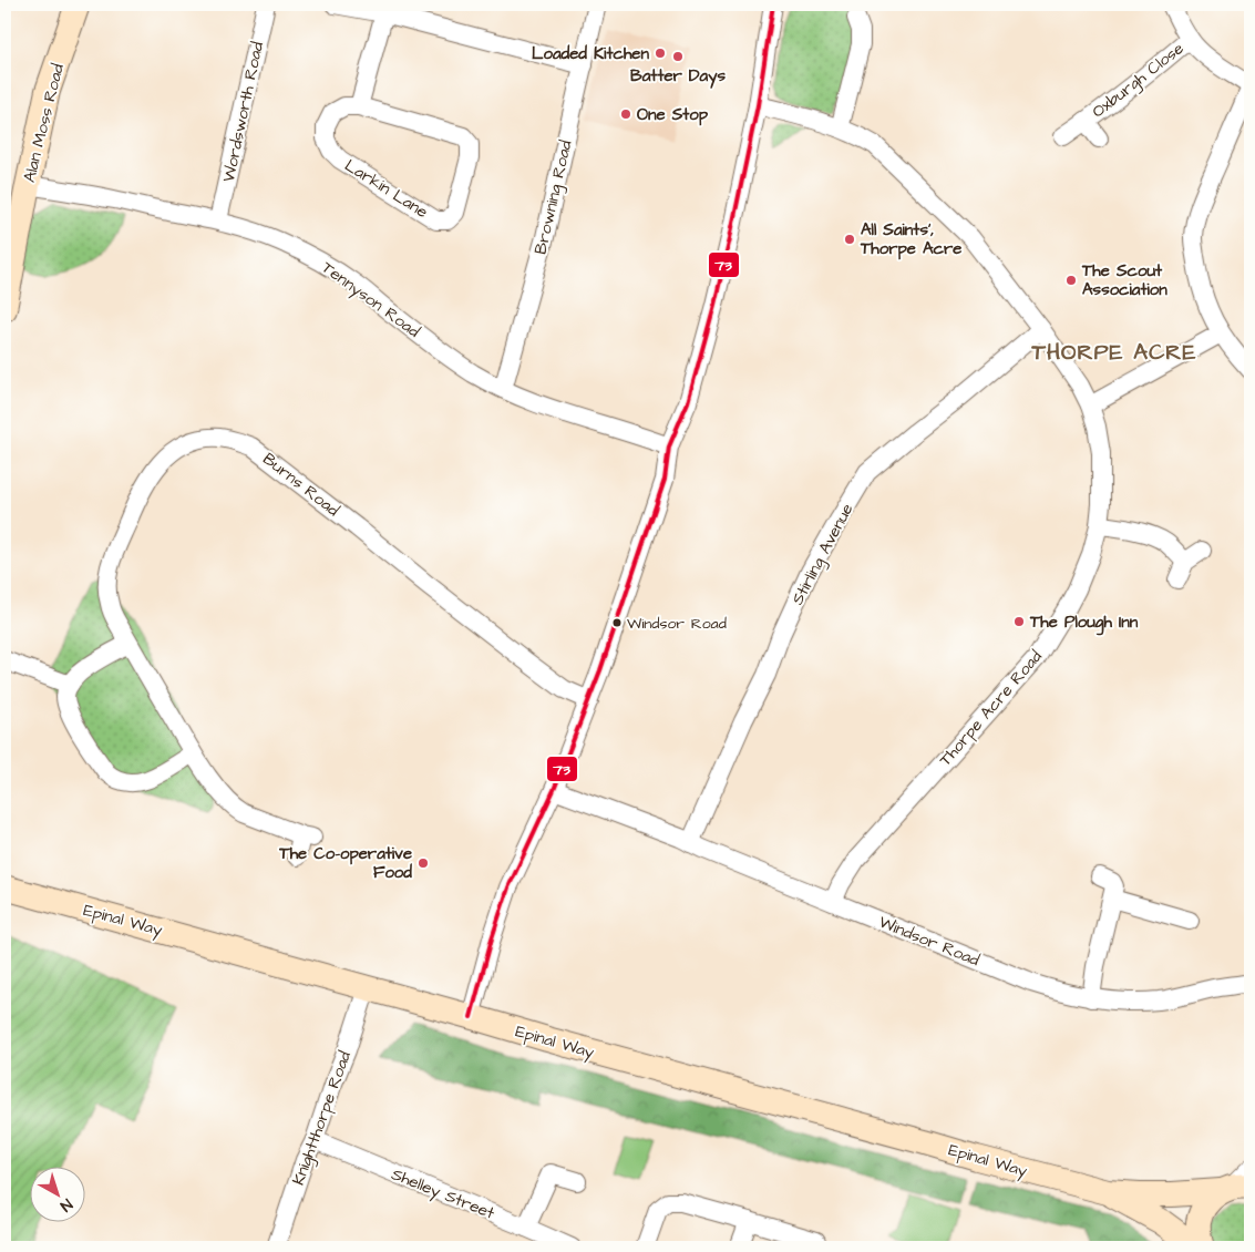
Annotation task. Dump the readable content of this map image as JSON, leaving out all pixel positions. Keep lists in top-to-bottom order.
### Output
{
  "streets": {
    "street": [
      "Oxburgh Close",
      "Wordsworth Road",
      "Alan Moss Road",
      "Larkin Lane",
      "Browning Road",
      "Tennyson Road",
      "Burns Road",
      "Stirling Avenue",
      "Thorpe Acre Road",
      "Epinal Way",
      "Windsor Road",
      "Knightthorpe Road",
      "Shelley Street"
    ]
  },
  "crossings": [
    ["Wordsworth Road", "Tennyson Road"],
    ["Alan Moss Road", "Tennyson Road"],
    ["Browning Road", "Tennyson Road"],
    ["Stirling Avenue", "Thorpe Acre Road"],
    ["Stirling Avenue", "Windsor Road"],
    ["Thorpe Acre Road", "Windsor Road"],
    ["Epinal Way", "Knightthorpe Road"],
    ["Knightthorpe Road", "Shelley Street"]
  ],
  "districts": ["THORPE ACRE"],
  "places": [
    "Loaded Kitchen",
    "Batter Days",
    "One Stop",
    "All Saints', Thorpe Acre",
    "The Scout Association",
    "The Plough Inn",
    "Windsor Road",
    "The Co-operative Food"
  ],
  "lines": ["transit line 73"],
  "north": "bottom right"
}
